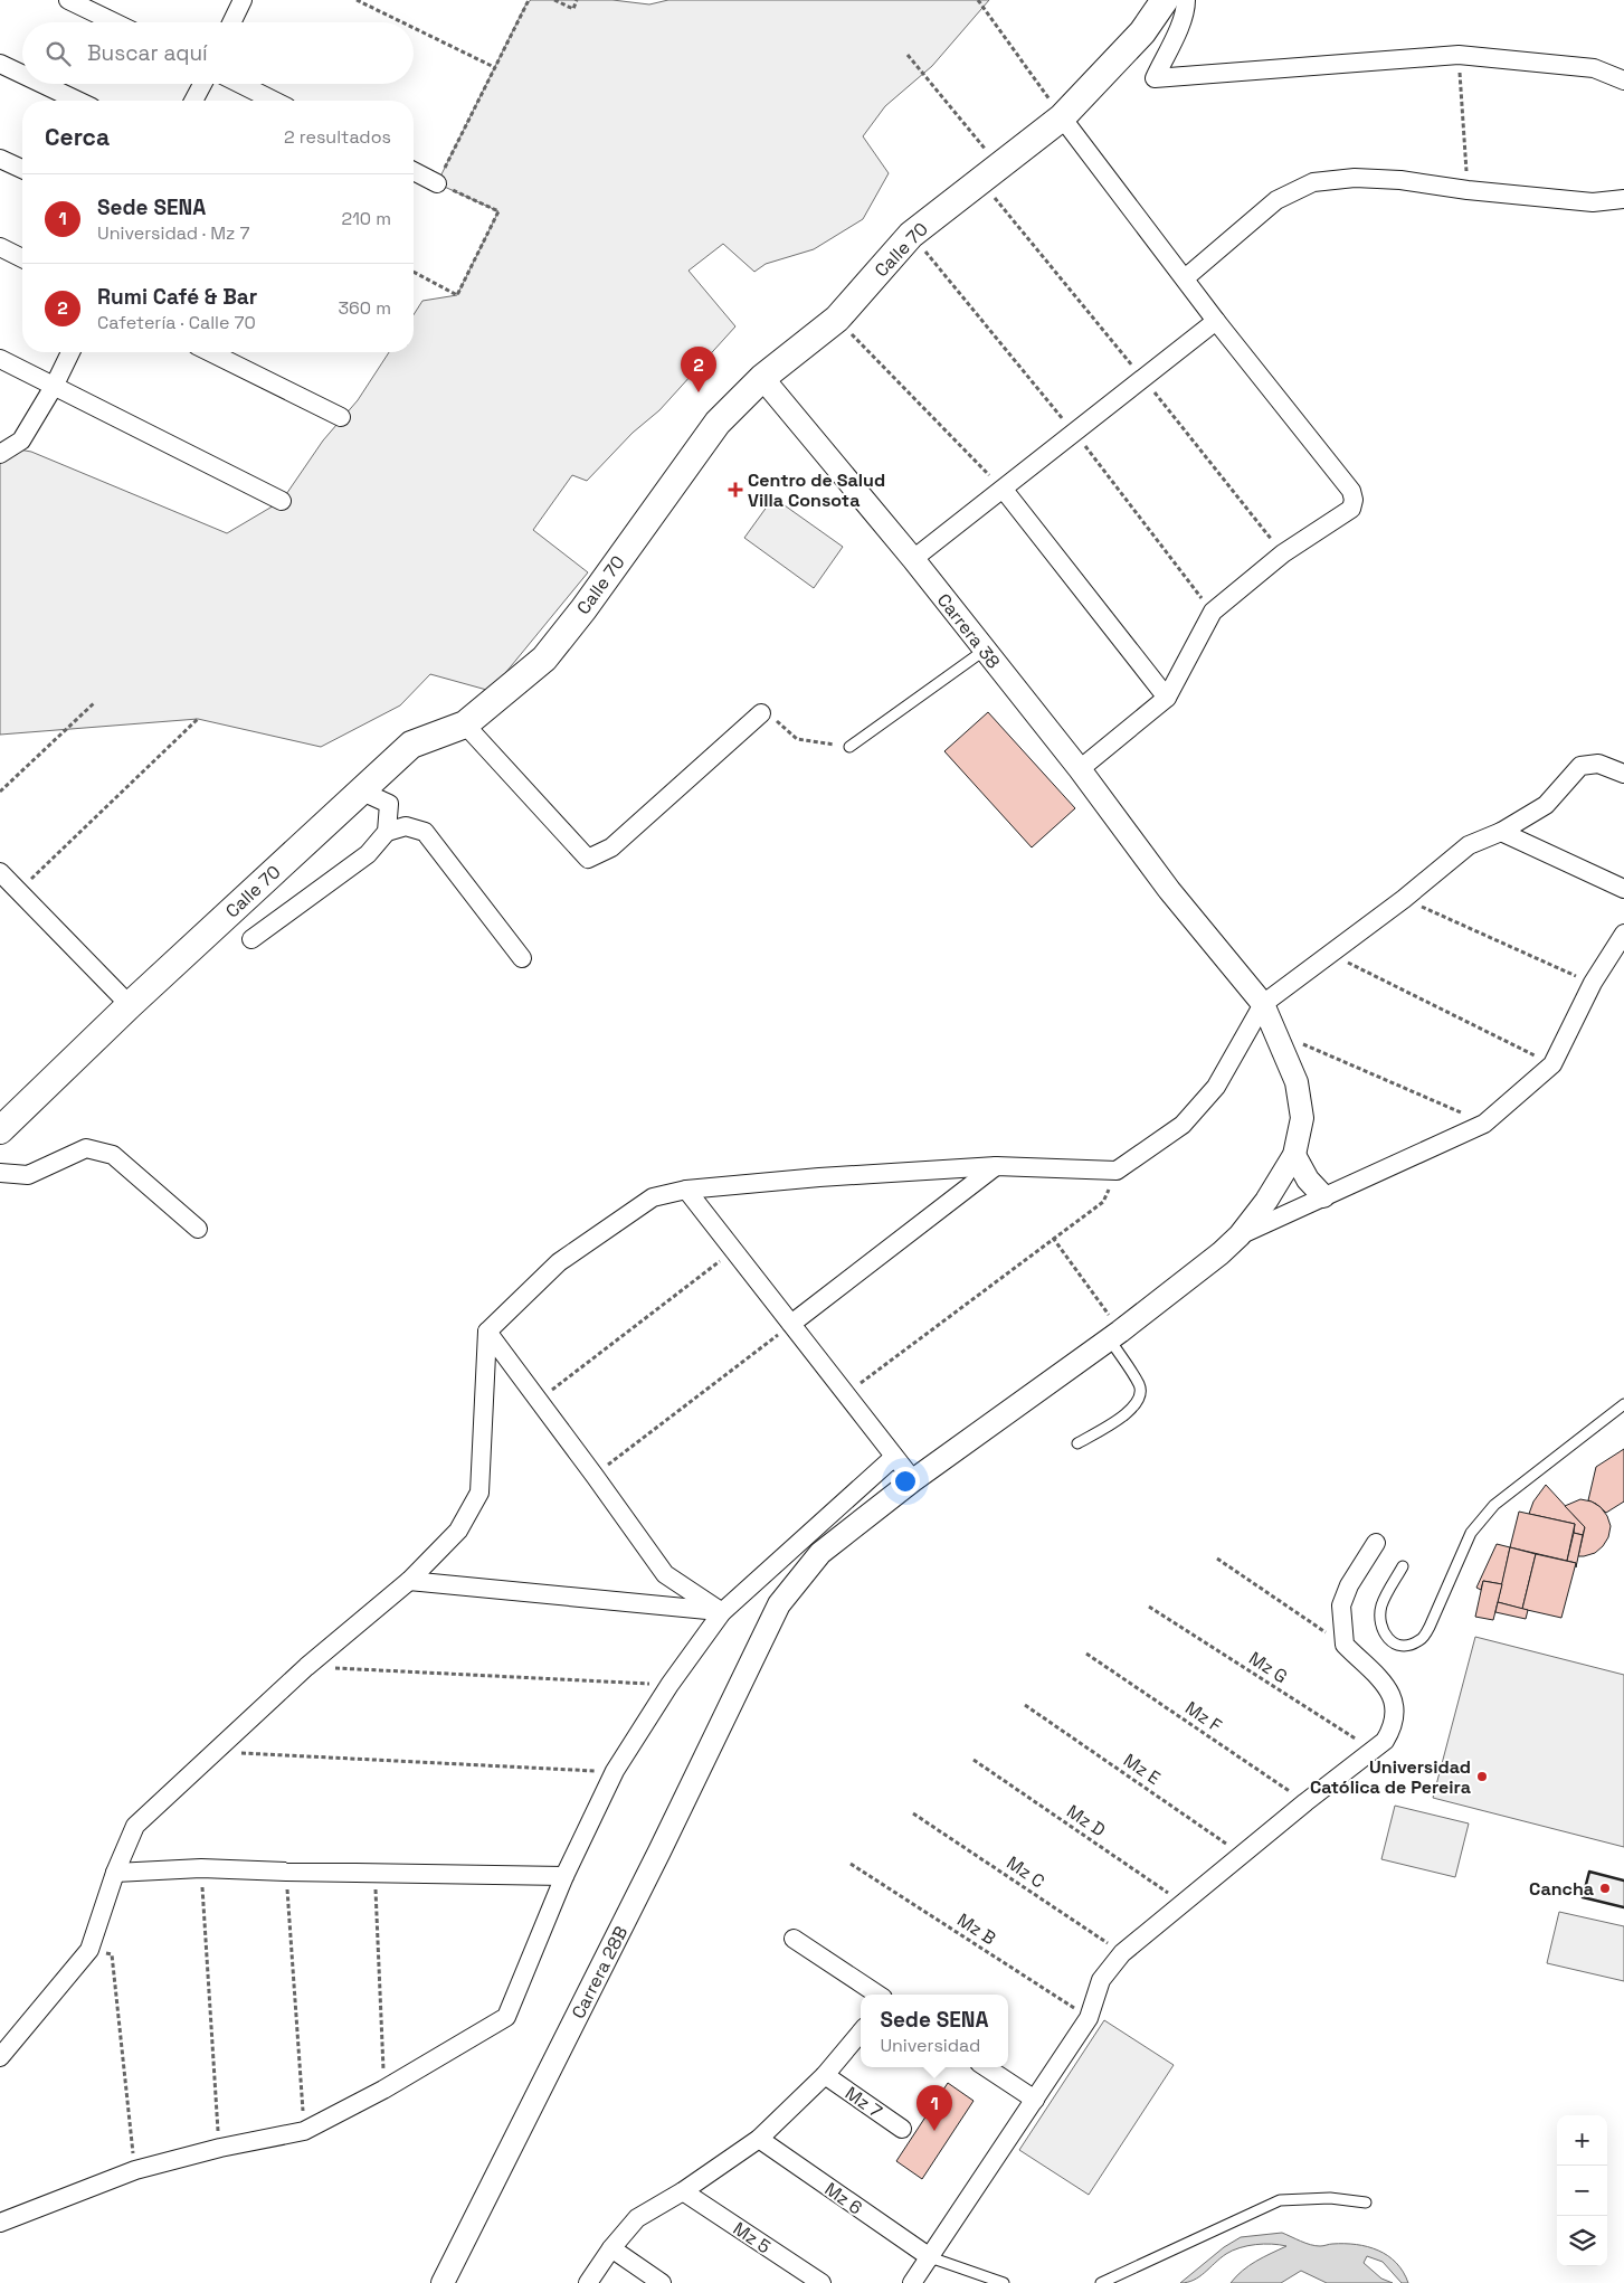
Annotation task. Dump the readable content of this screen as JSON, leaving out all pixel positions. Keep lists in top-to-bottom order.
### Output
{
  "streets": {
    "main road": ["Calle 70"],
    "street": [
      "Carrera 38",
      "Carrera 28B",
      "Mz 7",
      "Mz 6",
      "Mz 5"
    ],
    "path": [
      "Mz G",
      "Mz F",
      "Mz E",
      "Mz D",
      "Mz C",
      "Mz B"
    ]
  },
  "crossings": [
    ["Calle 70", "Carrera 38"],
    ["Carrera 38", "Carrera 28B"]
  ],
  "places": {
    "health": ["Centro de Salud Villa Consota"],
    "other": ["Universidad Católica de Pereira", "Cancha"]
  },
  "page": {
    "search": "Buscar aquí",
    "heading": ["Cerca", "2 resultados"],
    "list": [
      {
        "mark": "1",
        "name": "Sede SENA",
        "note": "Universidad · Mz 7",
        "value": "210 m"
      },
      {
        "mark": "2",
        "name": "Rumi Café & Bar",
        "note": "Cafetería · Calle 70",
        "value": "360 m"
      }
    ],
    "pins": ["2", "1"],
    "popup": ["Sede SENA", "Universidad"],
    "map_buttons": ["+", "−"]
  }
}
